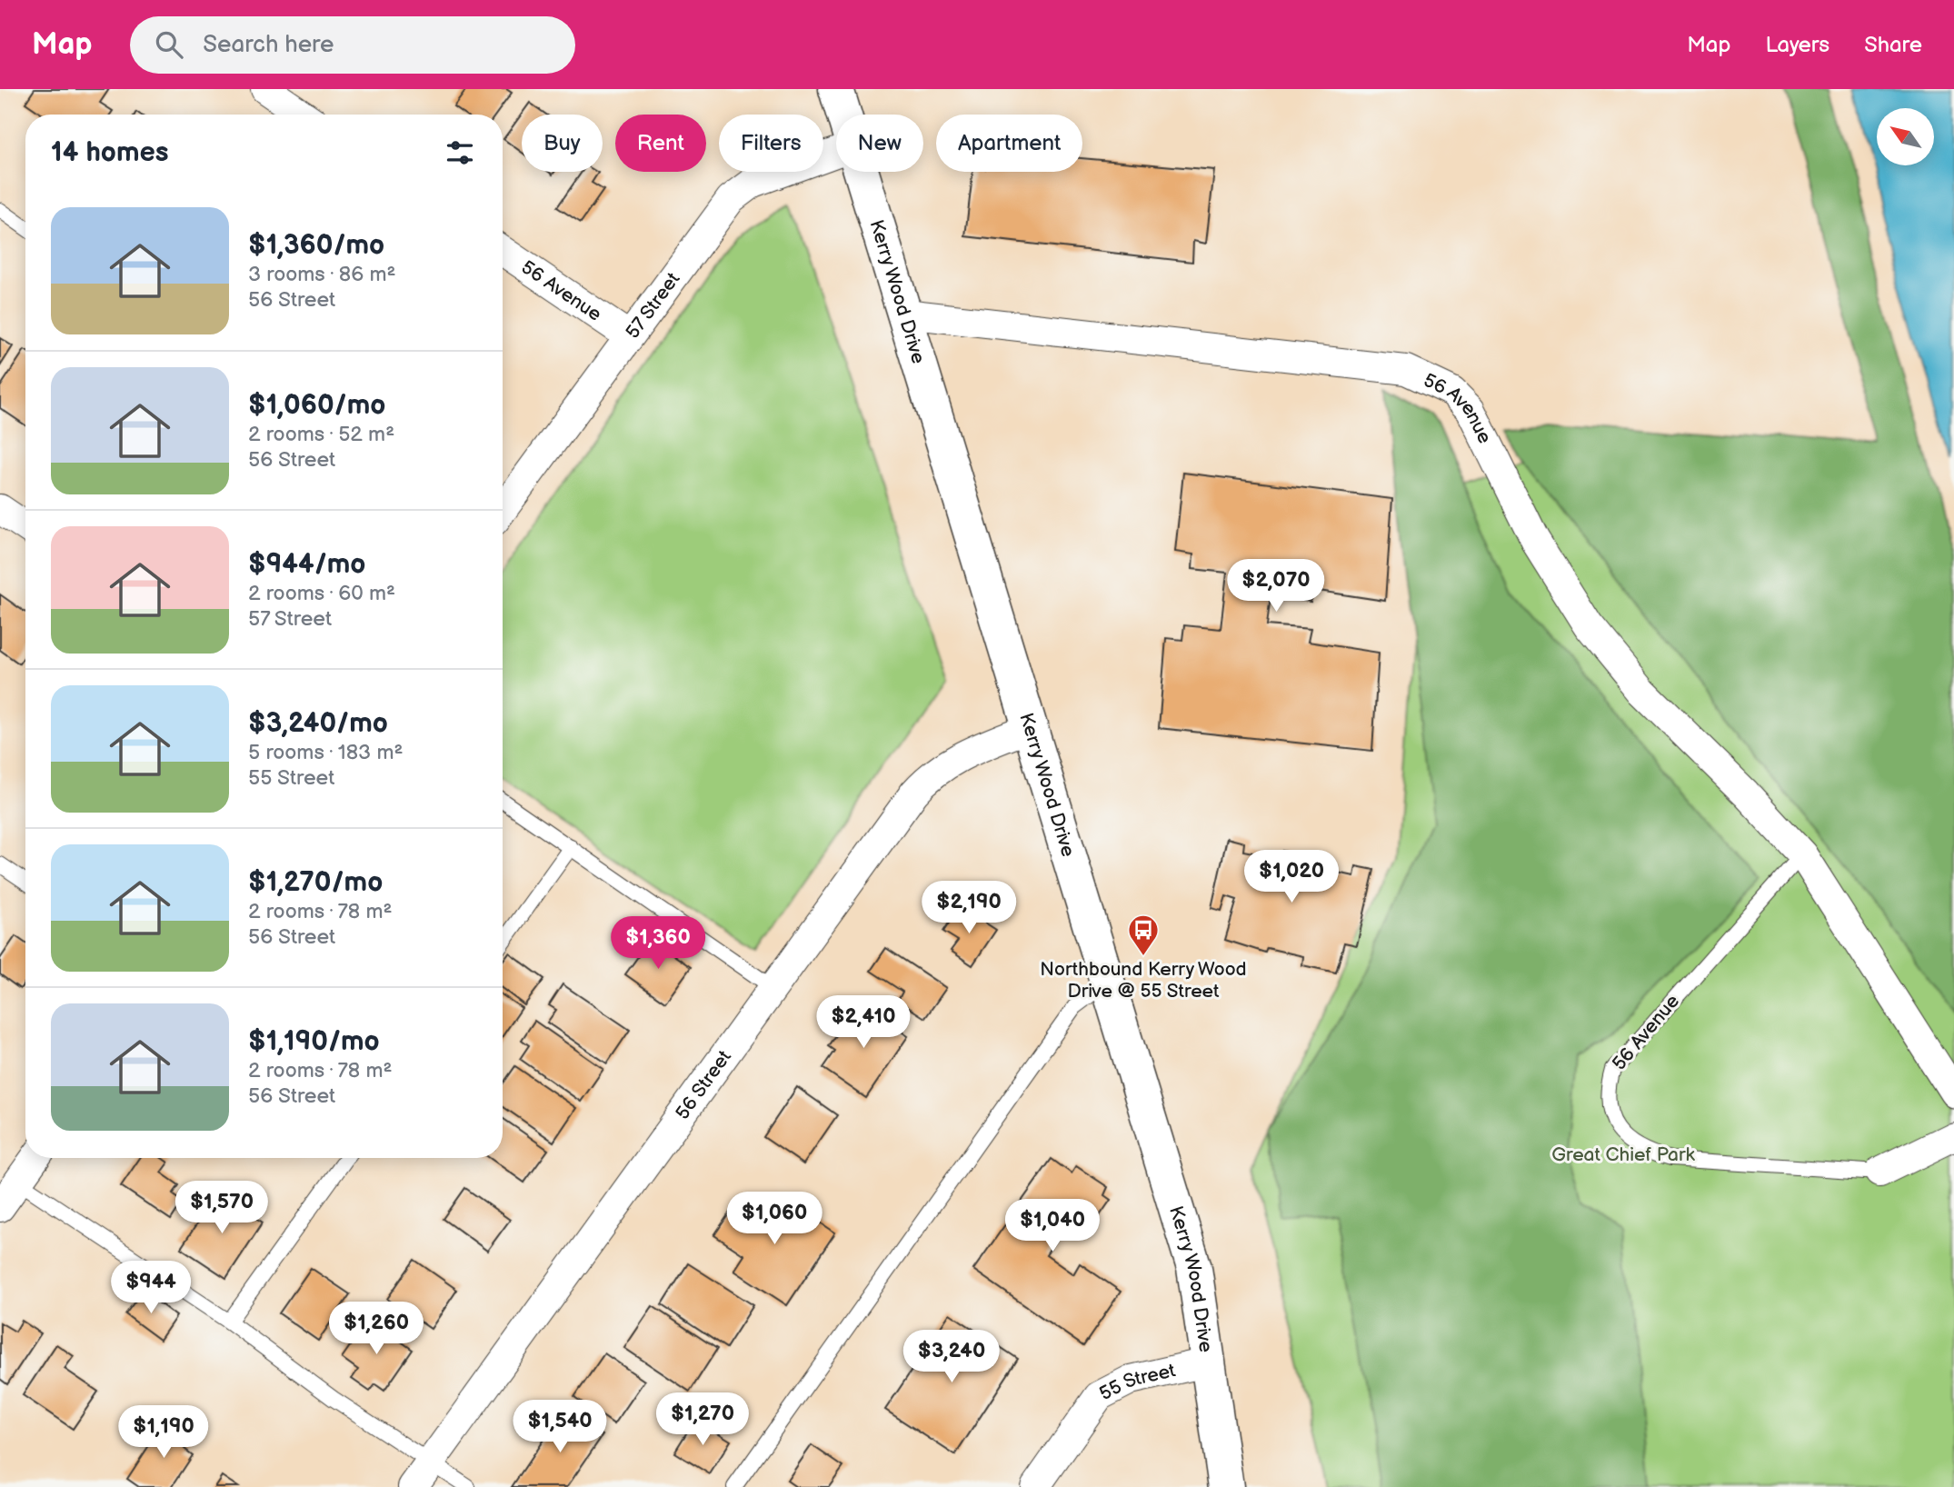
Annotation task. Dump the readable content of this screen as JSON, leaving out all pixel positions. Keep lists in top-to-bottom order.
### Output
{
  "streets": {
    "street": [
      "56 Avenue",
      "Kerry Wood Drive",
      "57 Street",
      "56 Street",
      "55 Street"
    ]
  },
  "crossings": [
    ["56 Avenue", "Kerry Wood Drive"],
    ["56 Avenue", "57 Street"],
    ["Kerry Wood Drive", "56 Street"],
    ["Kerry Wood Drive", "55 Street"]
  ],
  "parks": ["Great Chief Park"],
  "places": {
    "bus stop": ["Northbound Kerry Wood Drive @ 55 Street"]
  },
  "north": "top left",
  "page": {
    "header": "Map",
    "search": "Search here",
    "nav": ["Map", "Layers", "Share"],
    "chip": [
      "Buy",
      "Rent",
      "Filters",
      "New",
      "Apartment"
    ],
    "heading": "14 homes",
    "list": [
      {
        "name": "$1,360/mo",
        "note": "3 rooms · 86 m² · 56 Street"
      },
      {
        "name": "$1,060/mo",
        "note": "2 rooms · 52 m² · 56 Street"
      },
      {
        "name": "$944/mo",
        "note": "2 rooms · 60 m² · 57 Street"
      },
      {
        "name": "$3,240/mo",
        "note": "5 rooms · 183 m² · 55 Street"
      },
      {
        "name": "$1,270/mo",
        "note": "2 rooms · 78 m² · 56 Street"
      },
      {
        "name": "$1,190/mo",
        "note": "2 rooms · 78 m² · 56 Street"
      }
    ],
    "price": [
      "$2,070",
      "$1,020",
      "$2,190",
      "$1,360",
      "$2,410",
      "$1,570",
      "$1,060",
      "$1,040",
      "$944",
      "$1,260",
      "$3,240",
      "$1,270",
      "$1,540",
      "$1,190"
    ]
  }
}
